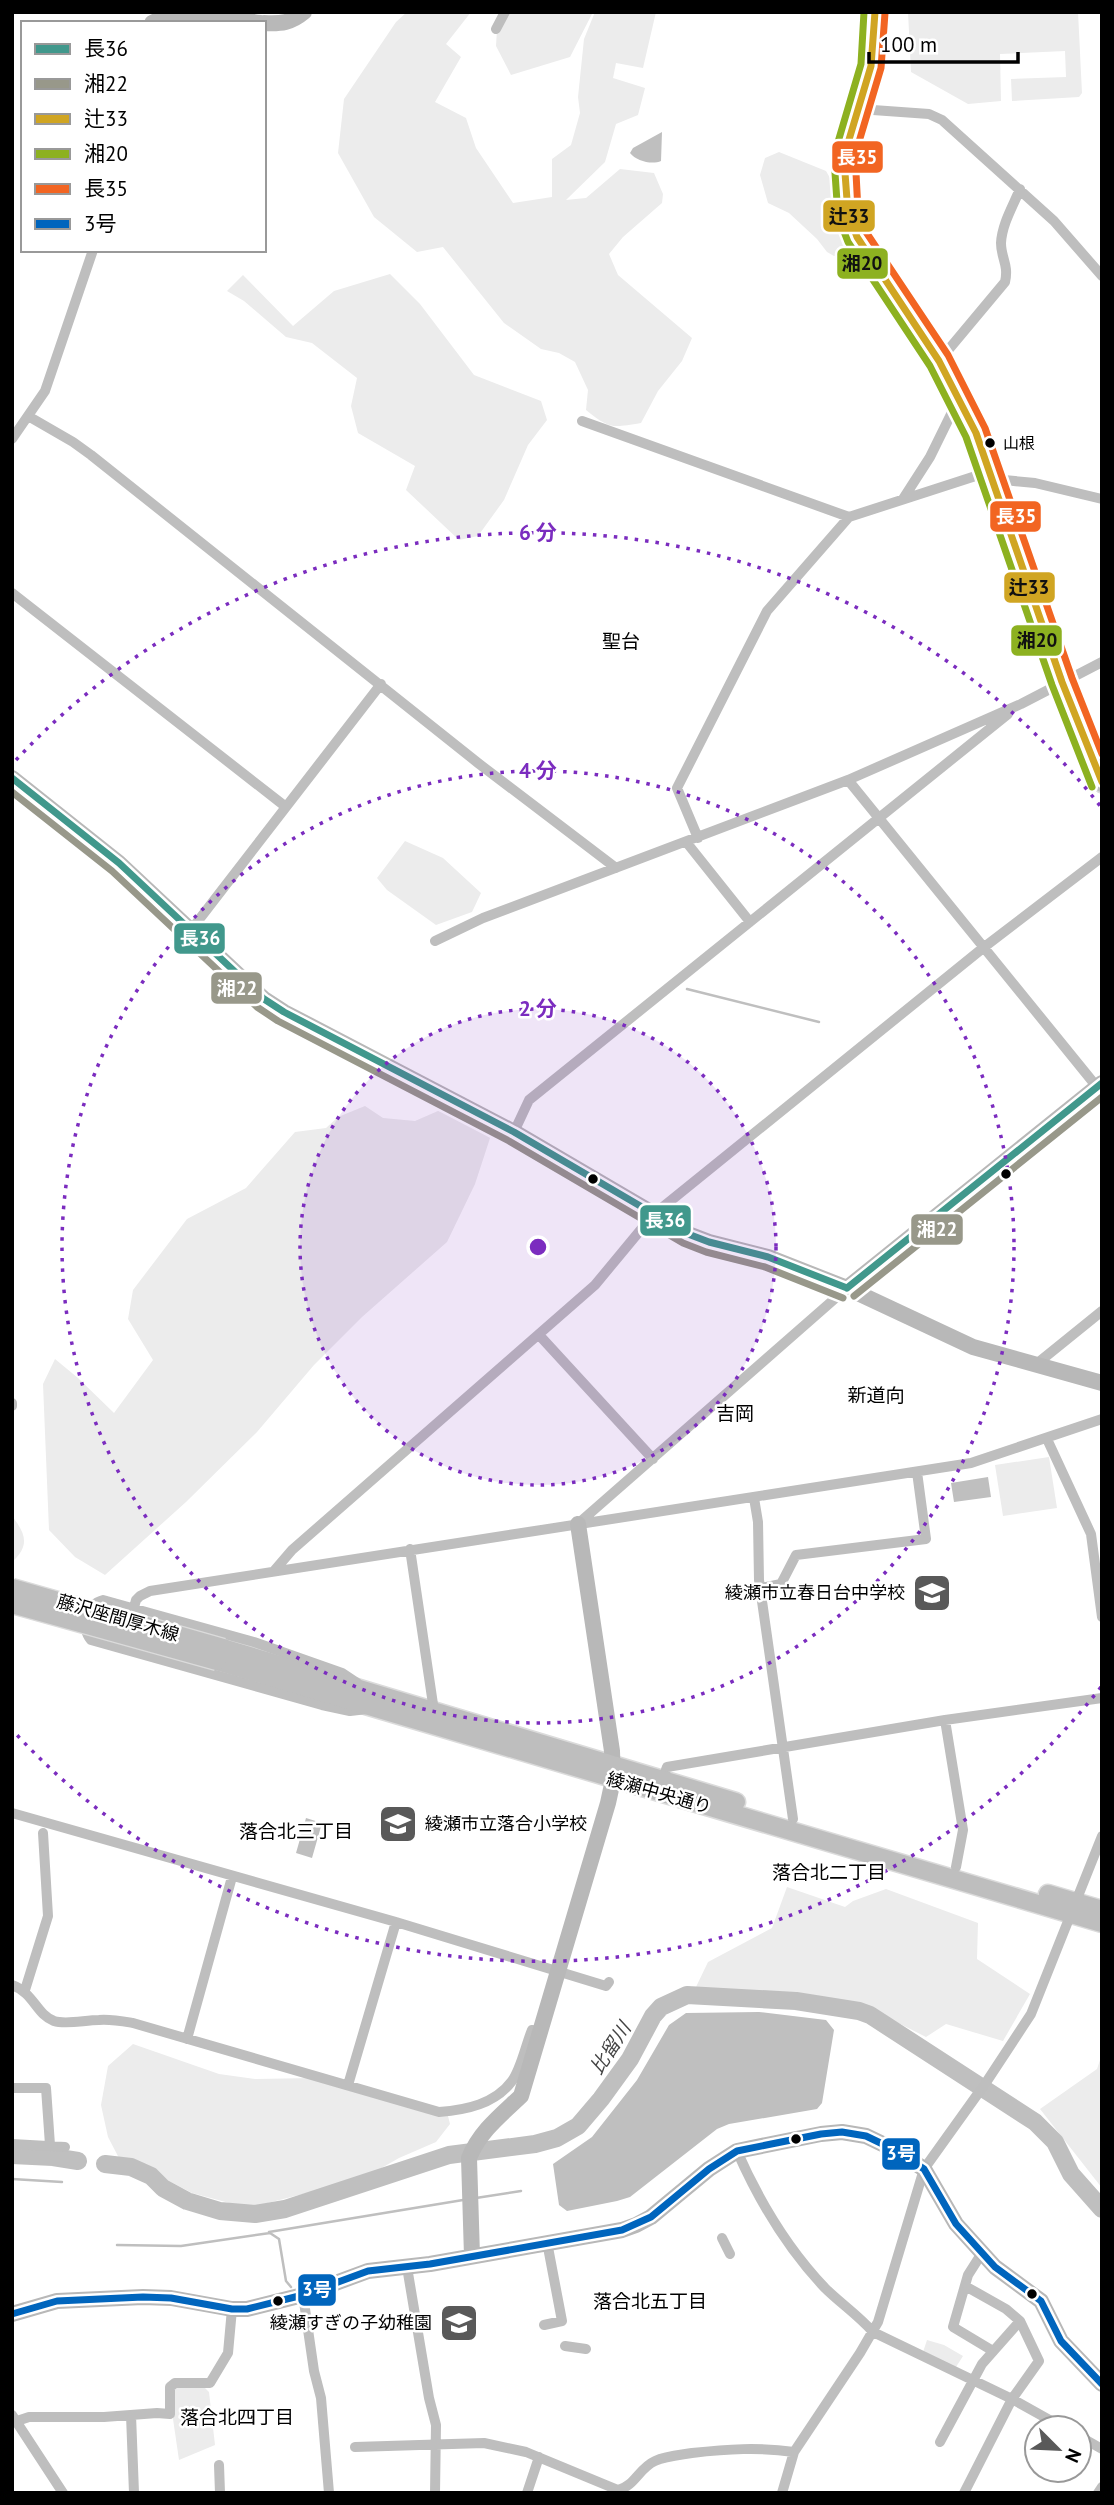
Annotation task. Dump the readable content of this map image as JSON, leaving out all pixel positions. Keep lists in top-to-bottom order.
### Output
{
  "streets": {
    "main road": ["藤沢座間厚木線", "綾瀬中央通り"]
  },
  "crossings": [
    ["藤沢座間厚木線", "綾瀬中央通り"]
  ],
  "districts": [
    "聖台",
    "新道向",
    "吉岡",
    "落合北三丁目",
    "落合北二丁目",
    "落合北五丁目",
    "落合北四丁目"
  ],
  "water": ["比留川"],
  "places": {
    "other": ["山根"],
    "school or university": ["綾瀬市立春日台中学校", "綾瀬市立落合小学校", "綾瀬すぎの子幼稚園"]
  },
  "lines": [
    "transit line 辻33",
    "transit line 湘20",
    "transit line 長35",
    "transit line 長36",
    "transit line 湘22",
    "transit line 3号"
  ],
  "legend": [
    "長36",
    "湘22",
    "辻33",
    "湘20",
    "長35",
    "3号"
  ],
  "scale_bar": "100 m",
  "north": "bottom right",
  "rings": ["6 分", "4 分", "2 分"]
}
